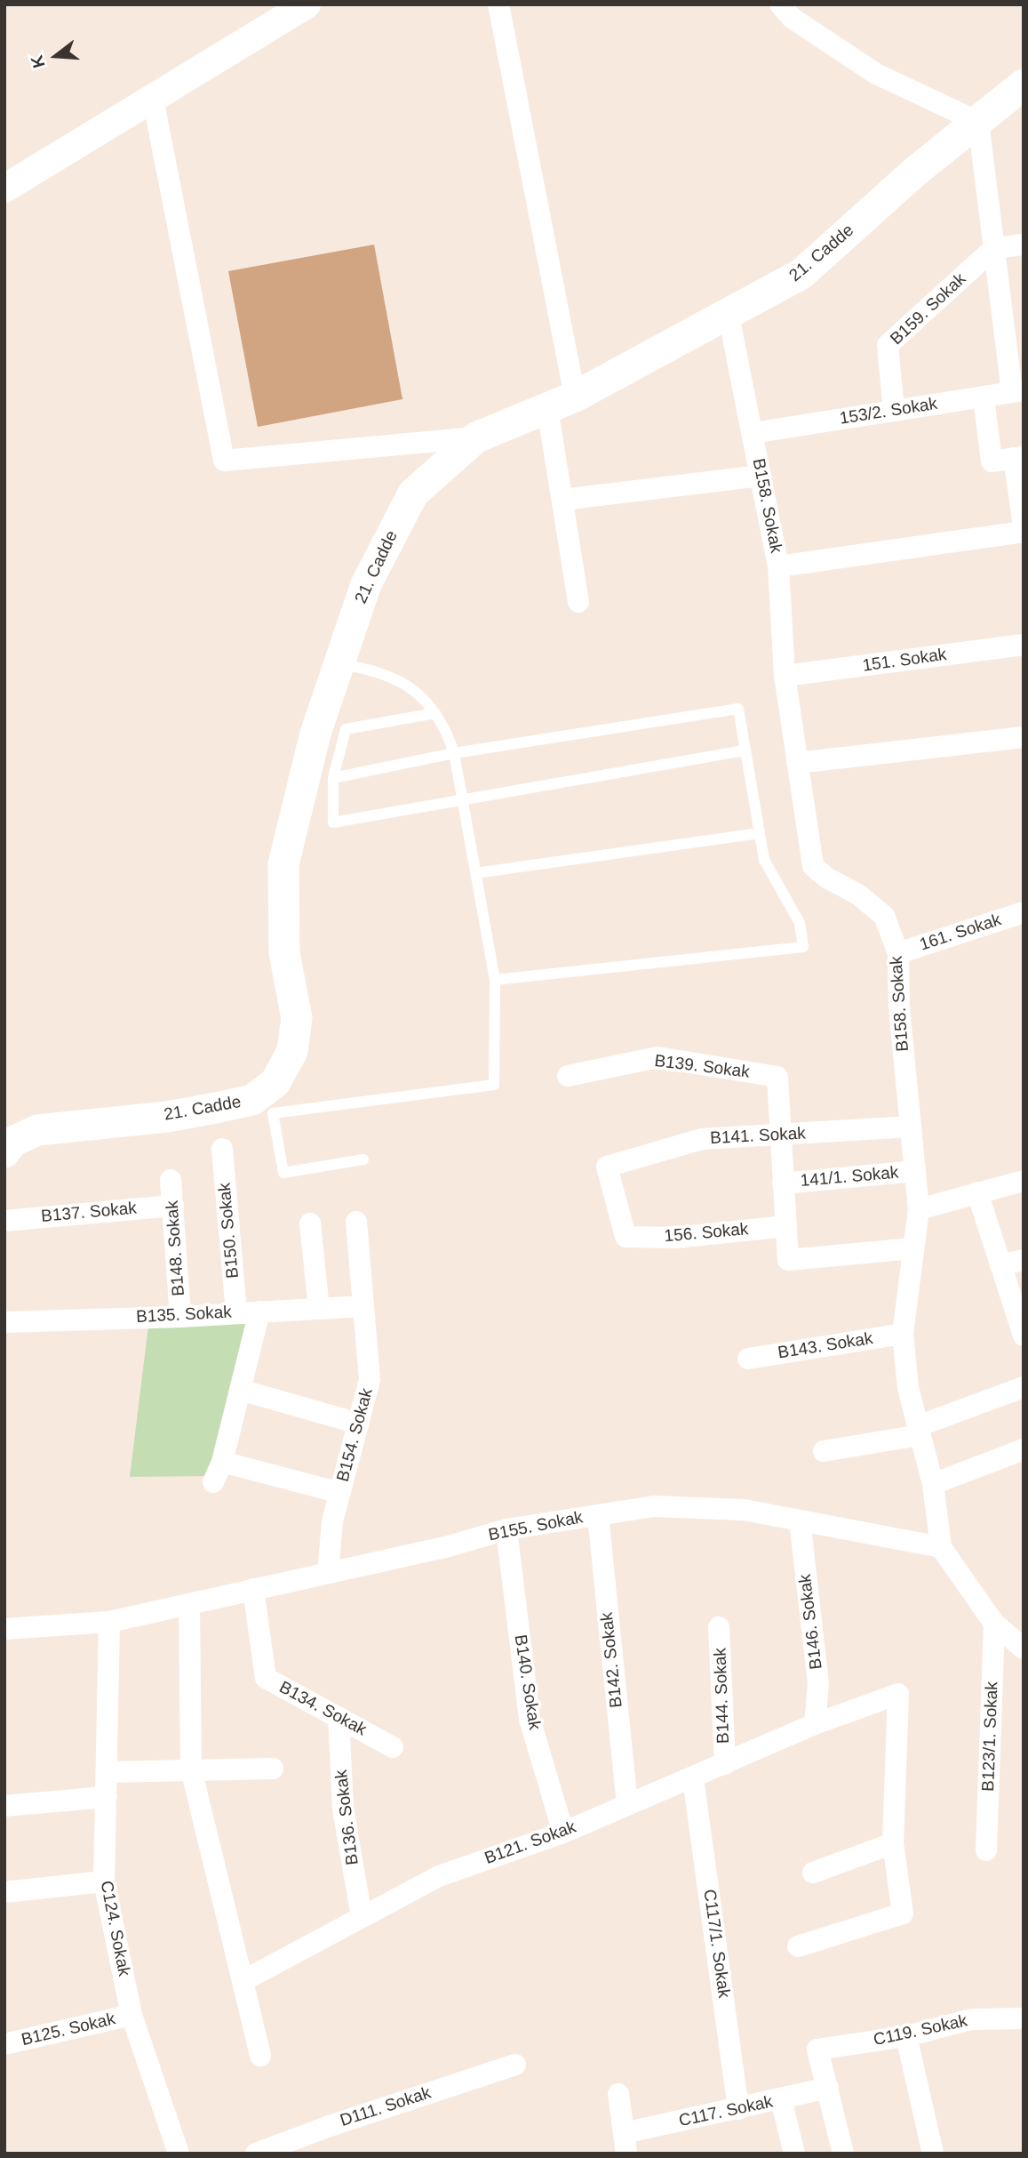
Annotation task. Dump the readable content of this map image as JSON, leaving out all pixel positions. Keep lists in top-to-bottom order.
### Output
{
  "streets": {
    "main road": ["21. Cadde"],
    "street": [
      "B159. Sokak",
      "153/2. Sokak",
      "B158. Sokak",
      "151. Sokak",
      "161. Sokak",
      "B139. Sokak",
      "B141. Sokak",
      "141/1. Sokak",
      "B137. Sokak",
      "B150. Sokak",
      "156. Sokak",
      "B148. Sokak",
      "B135. Sokak",
      "B143. Sokak",
      "B154. Sokak",
      "B155. Sokak",
      "B146. Sokak",
      "B142. Sokak",
      "B140. Sokak",
      "B144. Sokak",
      "B134. Sokak",
      "B123/1. Sokak",
      "B136. Sokak",
      "B121. Sokak",
      "C124. Sokak",
      "C117/1. Sokak",
      "B125. Sokak",
      "C119. Sokak",
      "D111. Sokak",
      "C117. Sokak"
    ]
  },
  "crossings": [
    ["21. Cadde", "B158. Sokak"],
    ["B159. Sokak", "153/2. Sokak"],
    ["153/2. Sokak", "B158. Sokak"],
    ["B158. Sokak", "151. Sokak"],
    ["B158. Sokak", "161. Sokak"],
    ["B158. Sokak", "B141. Sokak"],
    ["B158. Sokak", "141/1. Sokak"],
    ["B158. Sokak", "B143. Sokak"],
    ["B158. Sokak", "B155. Sokak"],
    ["B139. Sokak", "B141. Sokak"],
    ["B141. Sokak", "156. Sokak"],
    ["B137. Sokak", "B148. Sokak"],
    ["B150. Sokak", "B135. Sokak"],
    ["B148. Sokak", "B135. Sokak"],
    ["B135. Sokak", "B154. Sokak"],
    ["B154. Sokak", "B155. Sokak"],
    ["B155. Sokak", "B146. Sokak"],
    ["B155. Sokak", "B142. Sokak"],
    ["B155. Sokak", "B140. Sokak"],
    ["B155. Sokak", "B134. Sokak"],
    ["B155. Sokak", "C124. Sokak"],
    ["B146. Sokak", "B121. Sokak"],
    ["B142. Sokak", "B121. Sokak"],
    ["B140. Sokak", "B121. Sokak"],
    ["B144. Sokak", "B121. Sokak"],
    ["B134. Sokak", "B136. Sokak"],
    ["B136. Sokak", "B121. Sokak"],
    ["B121. Sokak", "C117/1. Sokak"],
    ["C124. Sokak", "B125. Sokak"],
    ["C117/1. Sokak", "C117. Sokak"],
    ["C119. Sokak", "C117. Sokak"]
  ],
  "north": "left"
}
